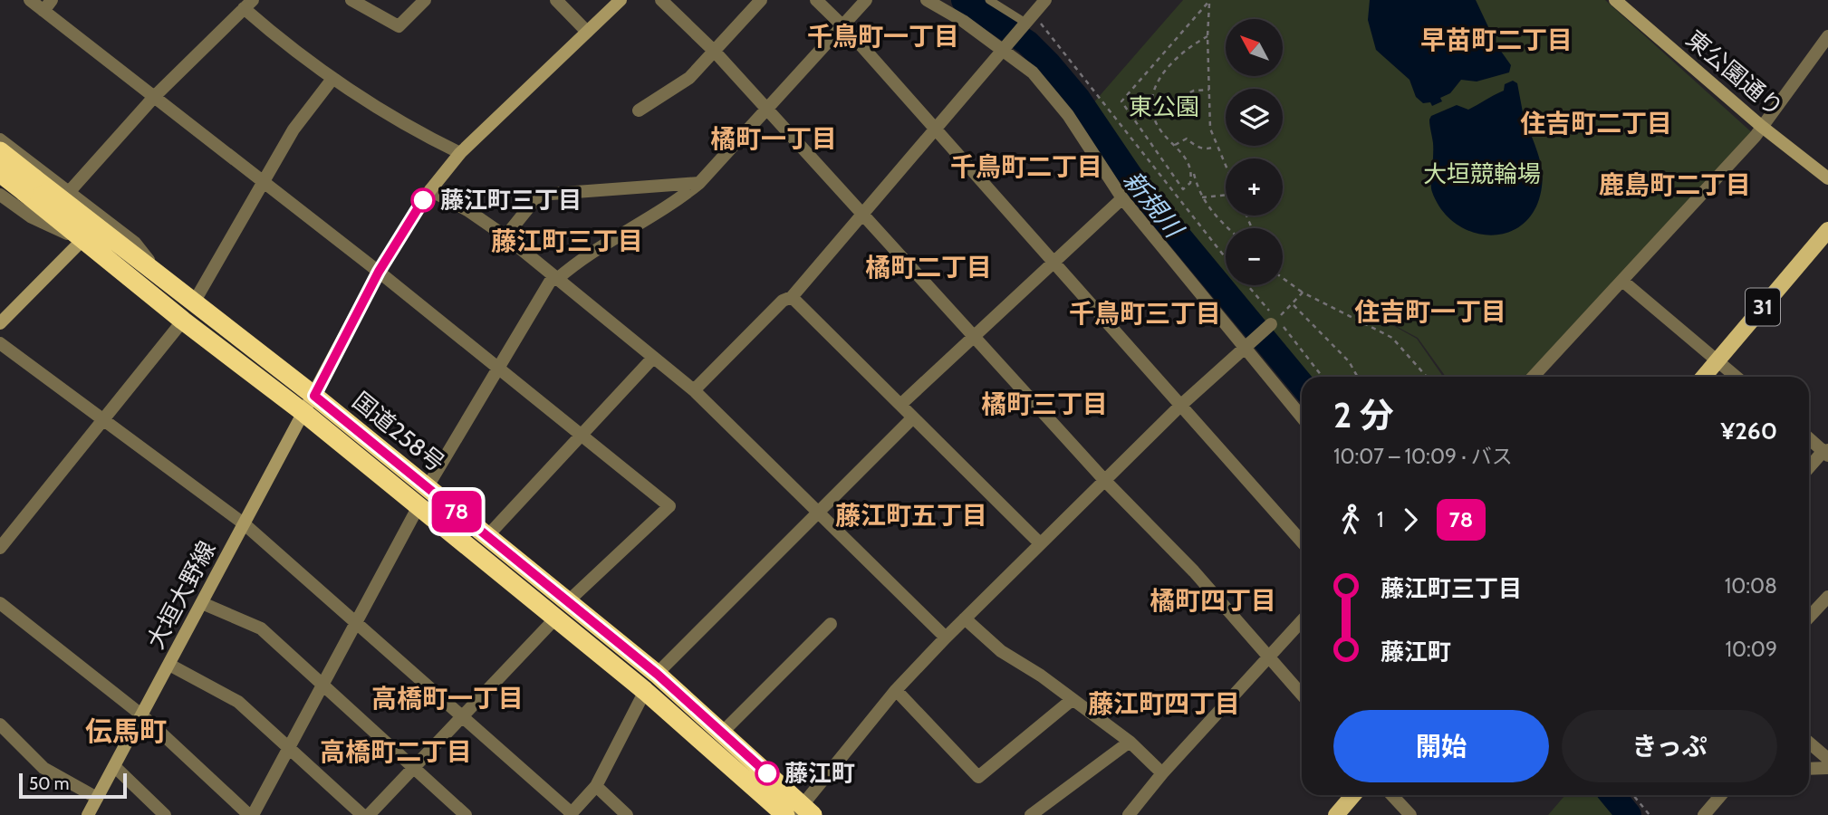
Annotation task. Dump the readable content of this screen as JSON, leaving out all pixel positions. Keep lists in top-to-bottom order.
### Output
{
  "streets": {
    "highway": ["国道258号"],
    "main road": ["31"],
    "street": ["東公園通り", "大垣大野線"]
  },
  "crossings": [
    ["国道258号", "大垣大野線"]
  ],
  "districts": [
    "千鳥町一丁目",
    "早苗町二丁目",
    "住吉町二丁目",
    "橘町一丁目",
    "千鳥町二丁目",
    "鹿島町二丁目",
    "藤江町三丁目",
    "橘町二丁目",
    "住吉町一丁目",
    "千鳥町三丁目",
    "橘町三丁目",
    "藤江町五丁目",
    "橘町四丁目",
    "高橋町一丁目",
    "藤江町四丁目",
    "伝馬町",
    "高橋町二丁目"
  ],
  "water": ["新規川"],
  "parks": ["東公園", "大垣競輪場"],
  "places": ["藤江町三丁目", "藤江町"],
  "lines": ["bus line 78"],
  "scale_bar": "50 m",
  "north": "top left",
  "page": {
    "on_map": "78",
    "map_buttons": ["+", "−"],
    "heading": ["2 分", "10:07 – 10:09 · バス", "¥260"],
    "legs": ["1", "78"],
    "list": [
      {
        "name": "藤江町三丁目",
        "value": "10:08"
      },
      {
        "name": "藤江町",
        "value": "10:09"
      }
    ],
    "buttons": ["開始", "きっぷ"],
    "scale": "50 m"
  }
}
